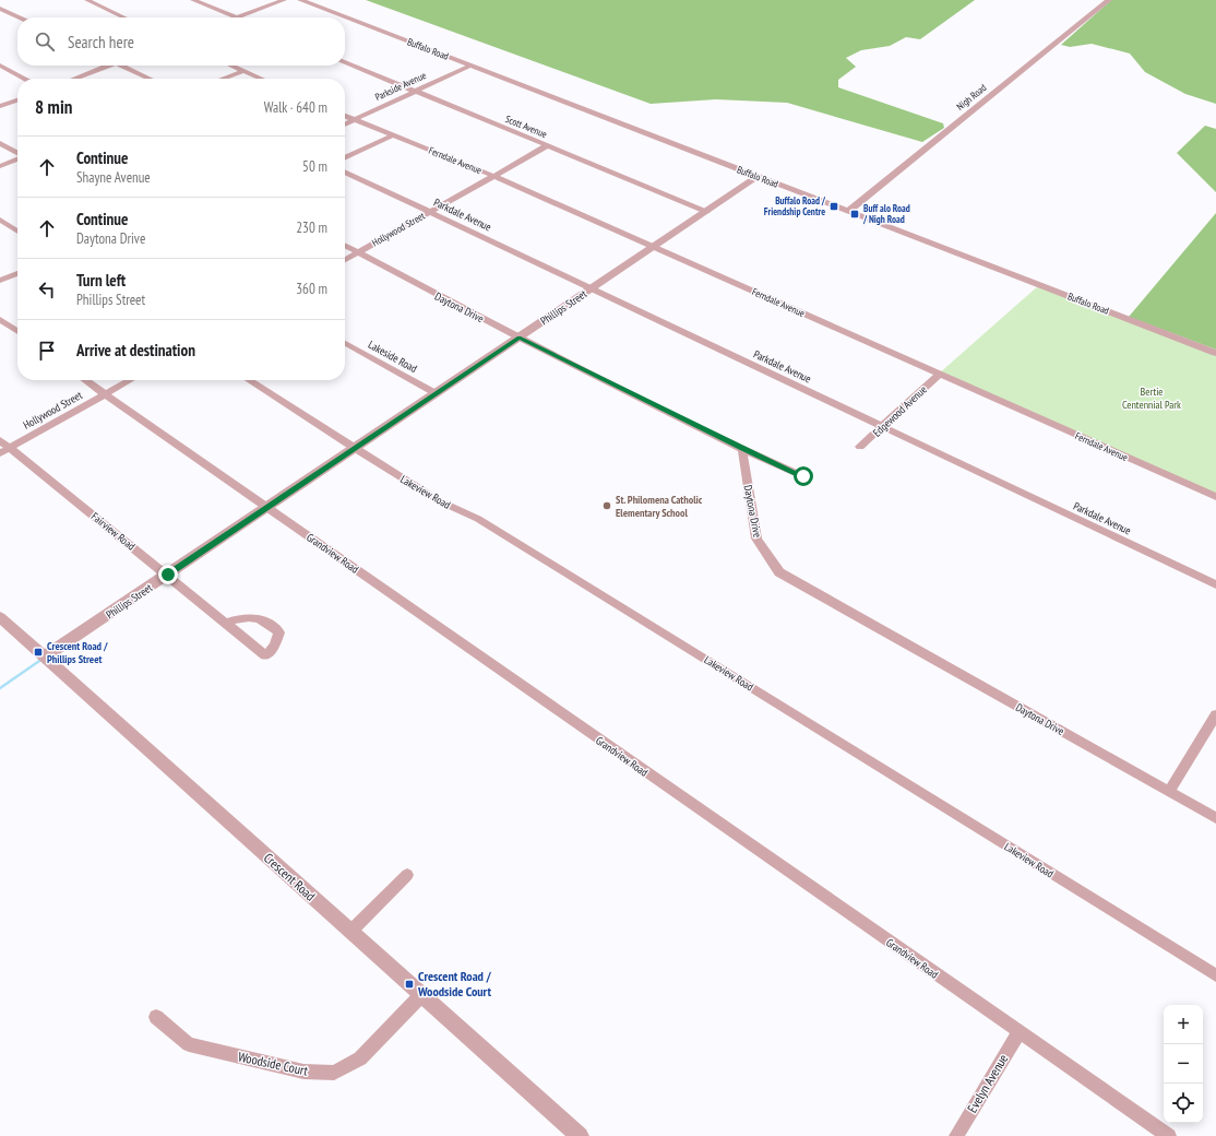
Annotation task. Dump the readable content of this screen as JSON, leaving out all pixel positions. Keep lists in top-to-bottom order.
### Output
{
  "streets": {
    "street": [
      "Buffalo Road",
      "Parkside Avenue",
      "Nigh Road",
      "Scott Avenue",
      "Ferndale Avenue",
      "Parkdale Avenue",
      "Hollywood Street",
      "Daytona Drive",
      "Phillips Street",
      "Lakeside Road",
      "Edgewood Avenue",
      "Lakeview Road",
      "Fairview Road",
      "Grandview Road",
      "Crescent Road",
      "Woodside Court",
      "Evelyn Avenue"
    ]
  },
  "crossings": [
    ["Buffalo Road", "Parkside Avenue"],
    ["Buffalo Road", "Nigh Road"],
    ["Buffalo Road", "Phillips Street"],
    ["Parkside Avenue", "Scott Avenue"],
    ["Parkside Avenue", "Ferndale Avenue"],
    ["Scott Avenue", "Hollywood Street"],
    ["Scott Avenue", "Phillips Street"],
    ["Ferndale Avenue", "Hollywood Street"],
    ["Ferndale Avenue", "Phillips Street"],
    ["Ferndale Avenue", "Edgewood Avenue"],
    ["Parkdale Avenue", "Hollywood Street"],
    ["Parkdale Avenue", "Phillips Street"],
    ["Parkdale Avenue", "Edgewood Avenue"],
    ["Hollywood Street", "Daytona Drive"],
    ["Hollywood Street", "Fairview Road"],
    ["Hollywood Street", "Grandview Road"],
    ["Daytona Drive", "Phillips Street"],
    ["Phillips Street", "Lakeside Road"],
    ["Phillips Street", "Lakeview Road"],
    ["Phillips Street", "Fairview Road"],
    ["Phillips Street", "Grandview Road"],
    ["Phillips Street", "Crescent Road"],
    ["Grandview Road", "Evelyn Avenue"],
    ["Crescent Road", "Woodside Court"]
  ],
  "parks": ["Bertie Centennial Park"],
  "places": {
    "transit": [
      "Buffalo Road / Friendship Centre",
      "Buff alo Road / Nigh Road",
      "Crescent Road / Phillips Street",
      "Crescent Road / Woodside Court"
    ],
    "other": ["St. Philomena Catholic Elementary School"]
  },
  "page": {
    "search": "Search here",
    "heading": ["8 min", "Walk · 640 m"],
    "list": [
      ["Continue", "Shayne Avenue", "50 m"],
      ["Continue", "Daytona Drive", "230 m"],
      ["Turn left", "Phillips Street", "360 m"],
      "Arrive at destination"
    ],
    "map_buttons": ["+", "−"]
  }
}
